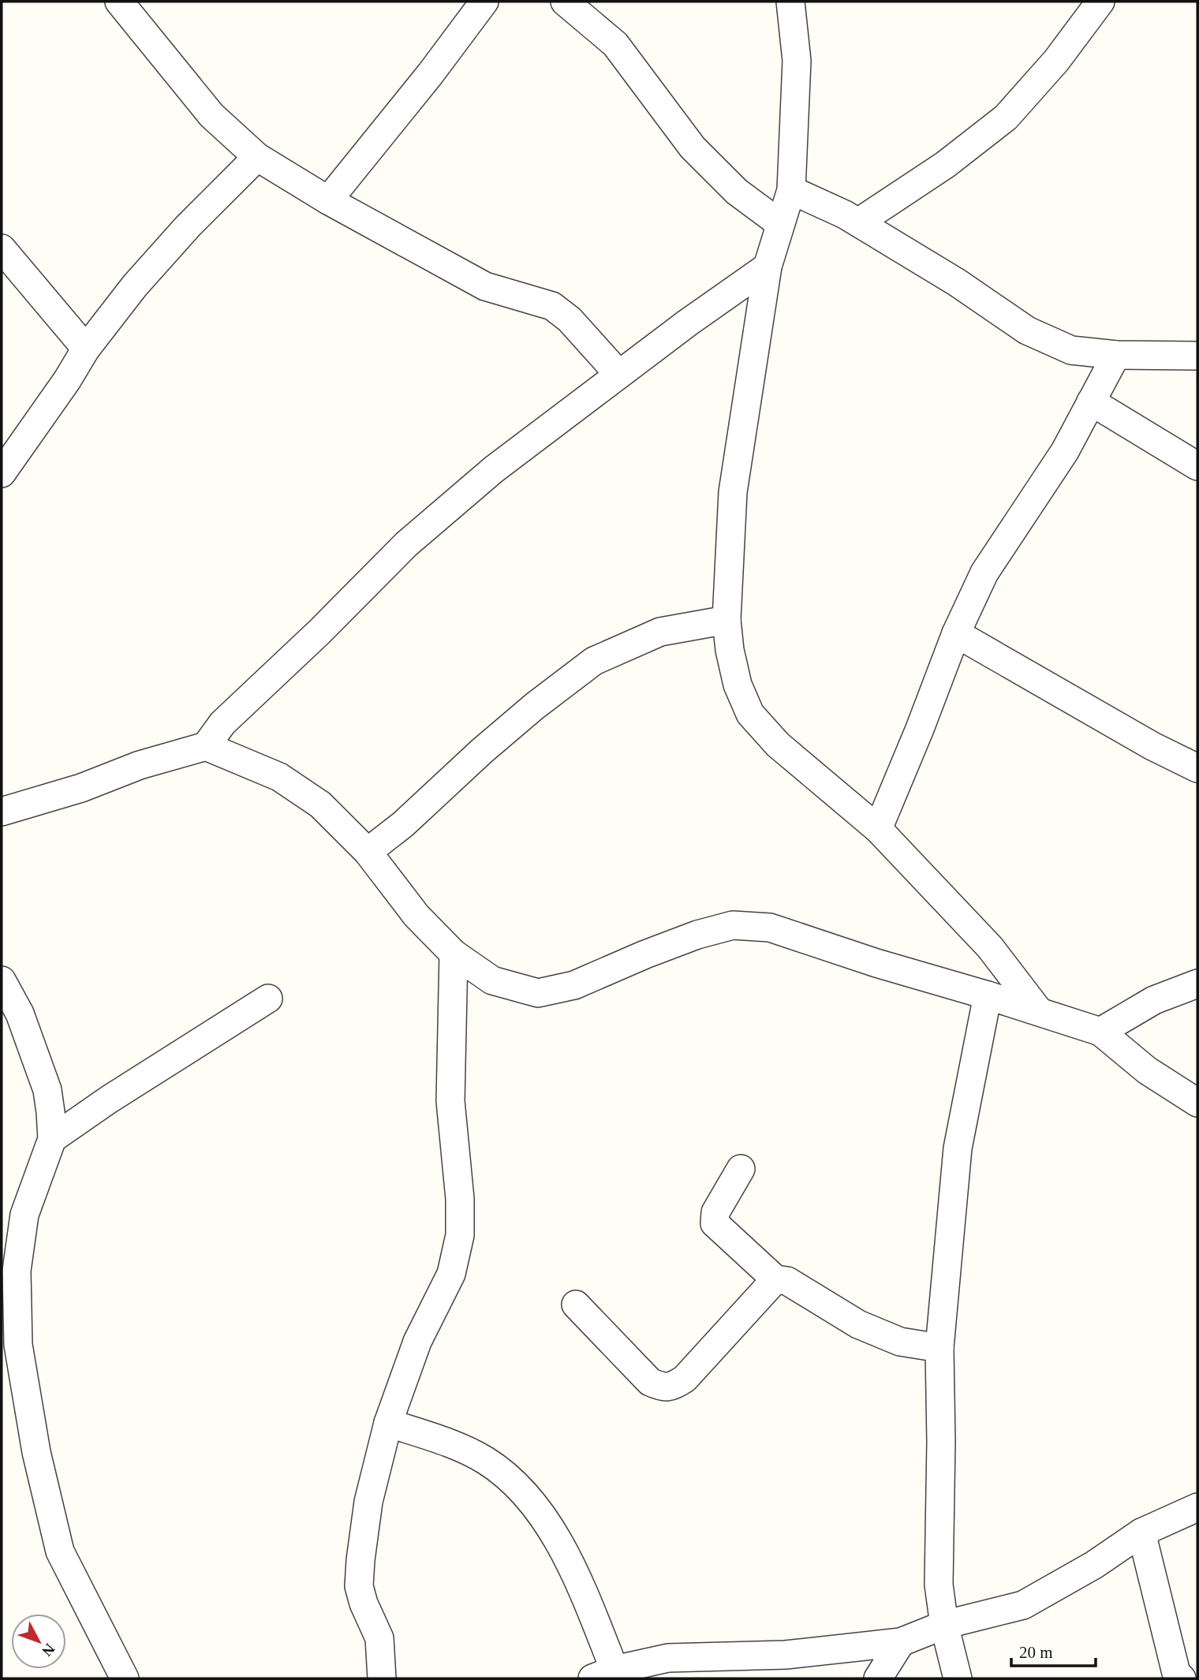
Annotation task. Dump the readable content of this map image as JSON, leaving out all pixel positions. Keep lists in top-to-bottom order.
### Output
{
  "scale_bar": "20 m",
  "north": "bottom right"
}
